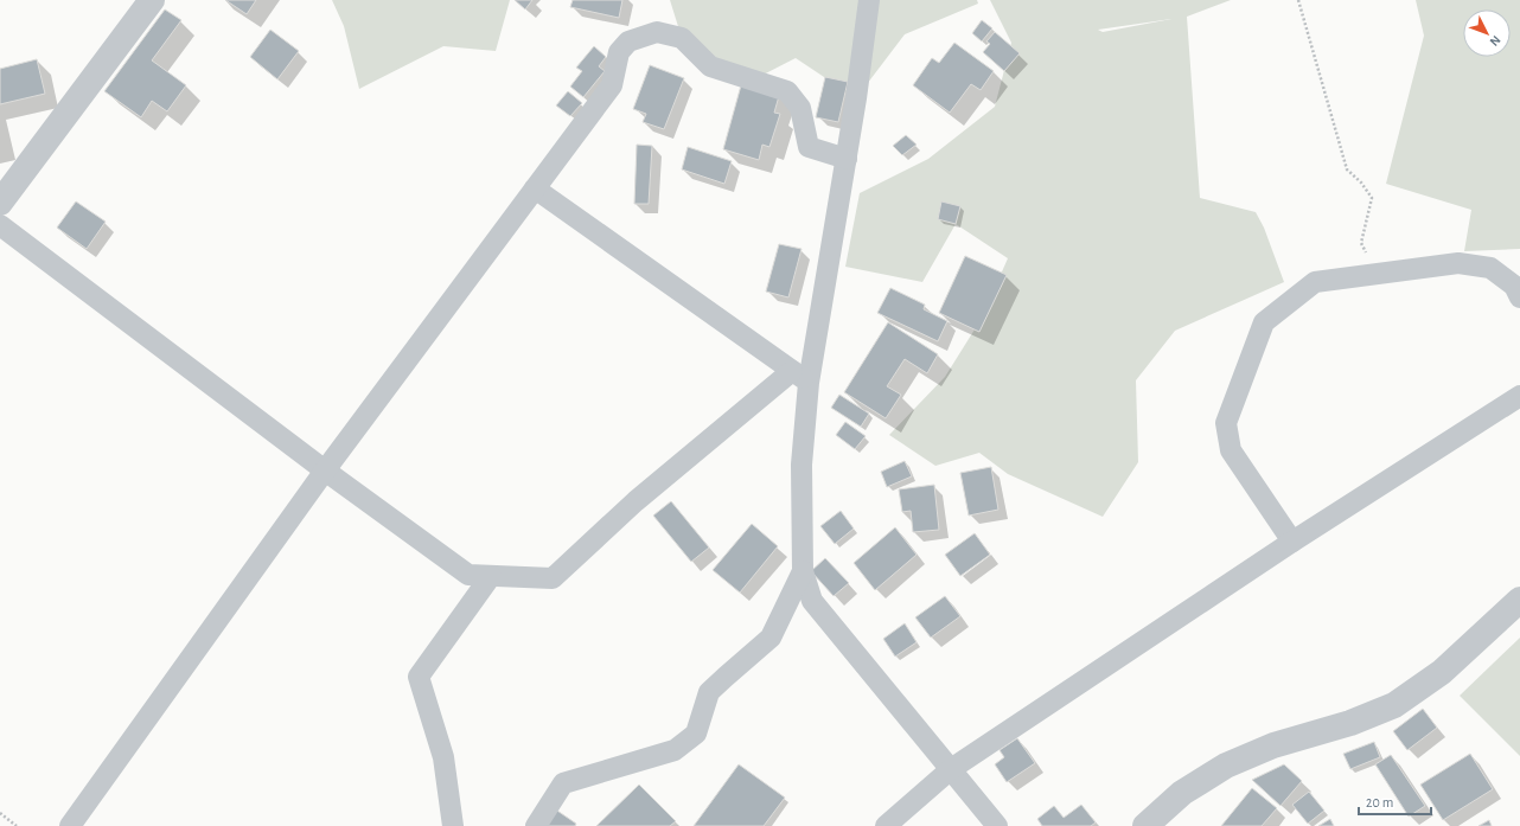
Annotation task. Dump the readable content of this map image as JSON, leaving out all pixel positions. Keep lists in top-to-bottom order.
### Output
{
  "scale_bar": "20 m",
  "north": "bottom right"
}
